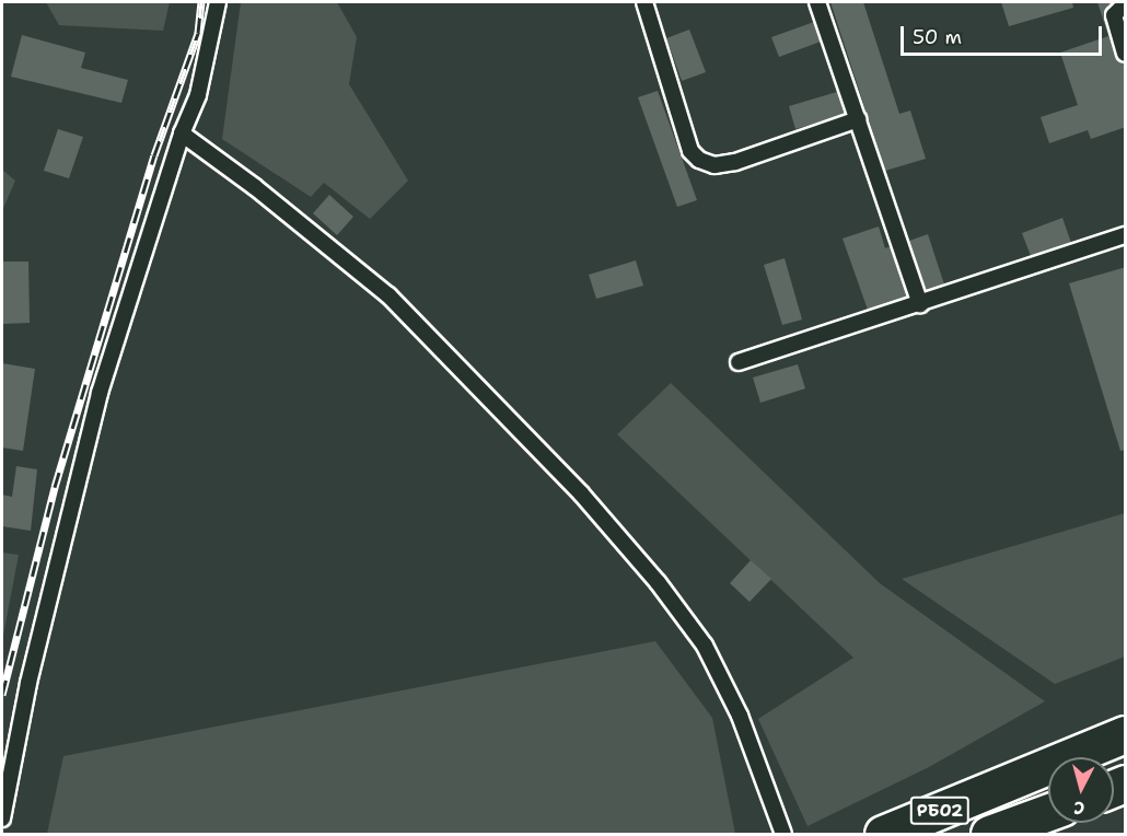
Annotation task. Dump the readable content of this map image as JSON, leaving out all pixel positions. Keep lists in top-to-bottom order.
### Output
{
  "streets": {
    "highway": ["РБ02"]
  },
  "scale_bar": "50 m",
  "north": "bottom"
}
